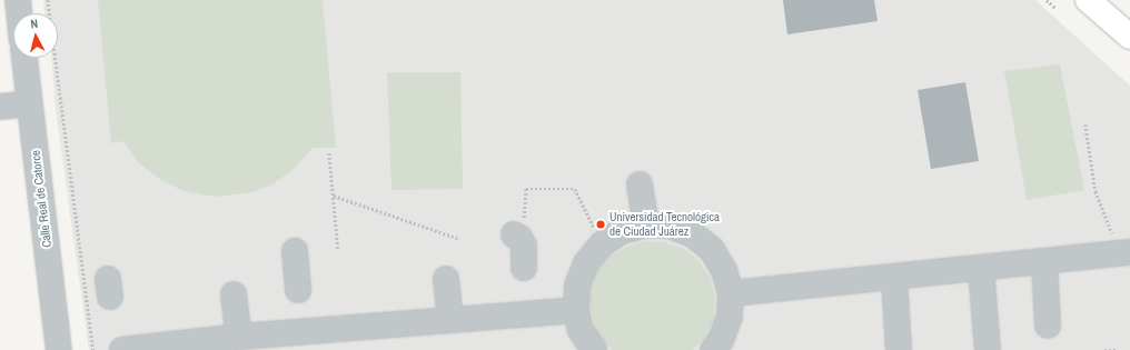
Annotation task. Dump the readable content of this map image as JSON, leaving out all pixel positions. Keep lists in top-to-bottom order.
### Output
{
  "streets": {
    "street": ["Calle Real de Catorce"]
  },
  "places": ["Universidad Tecnológica de Ciudad Juárez"],
  "north": "top"
}
